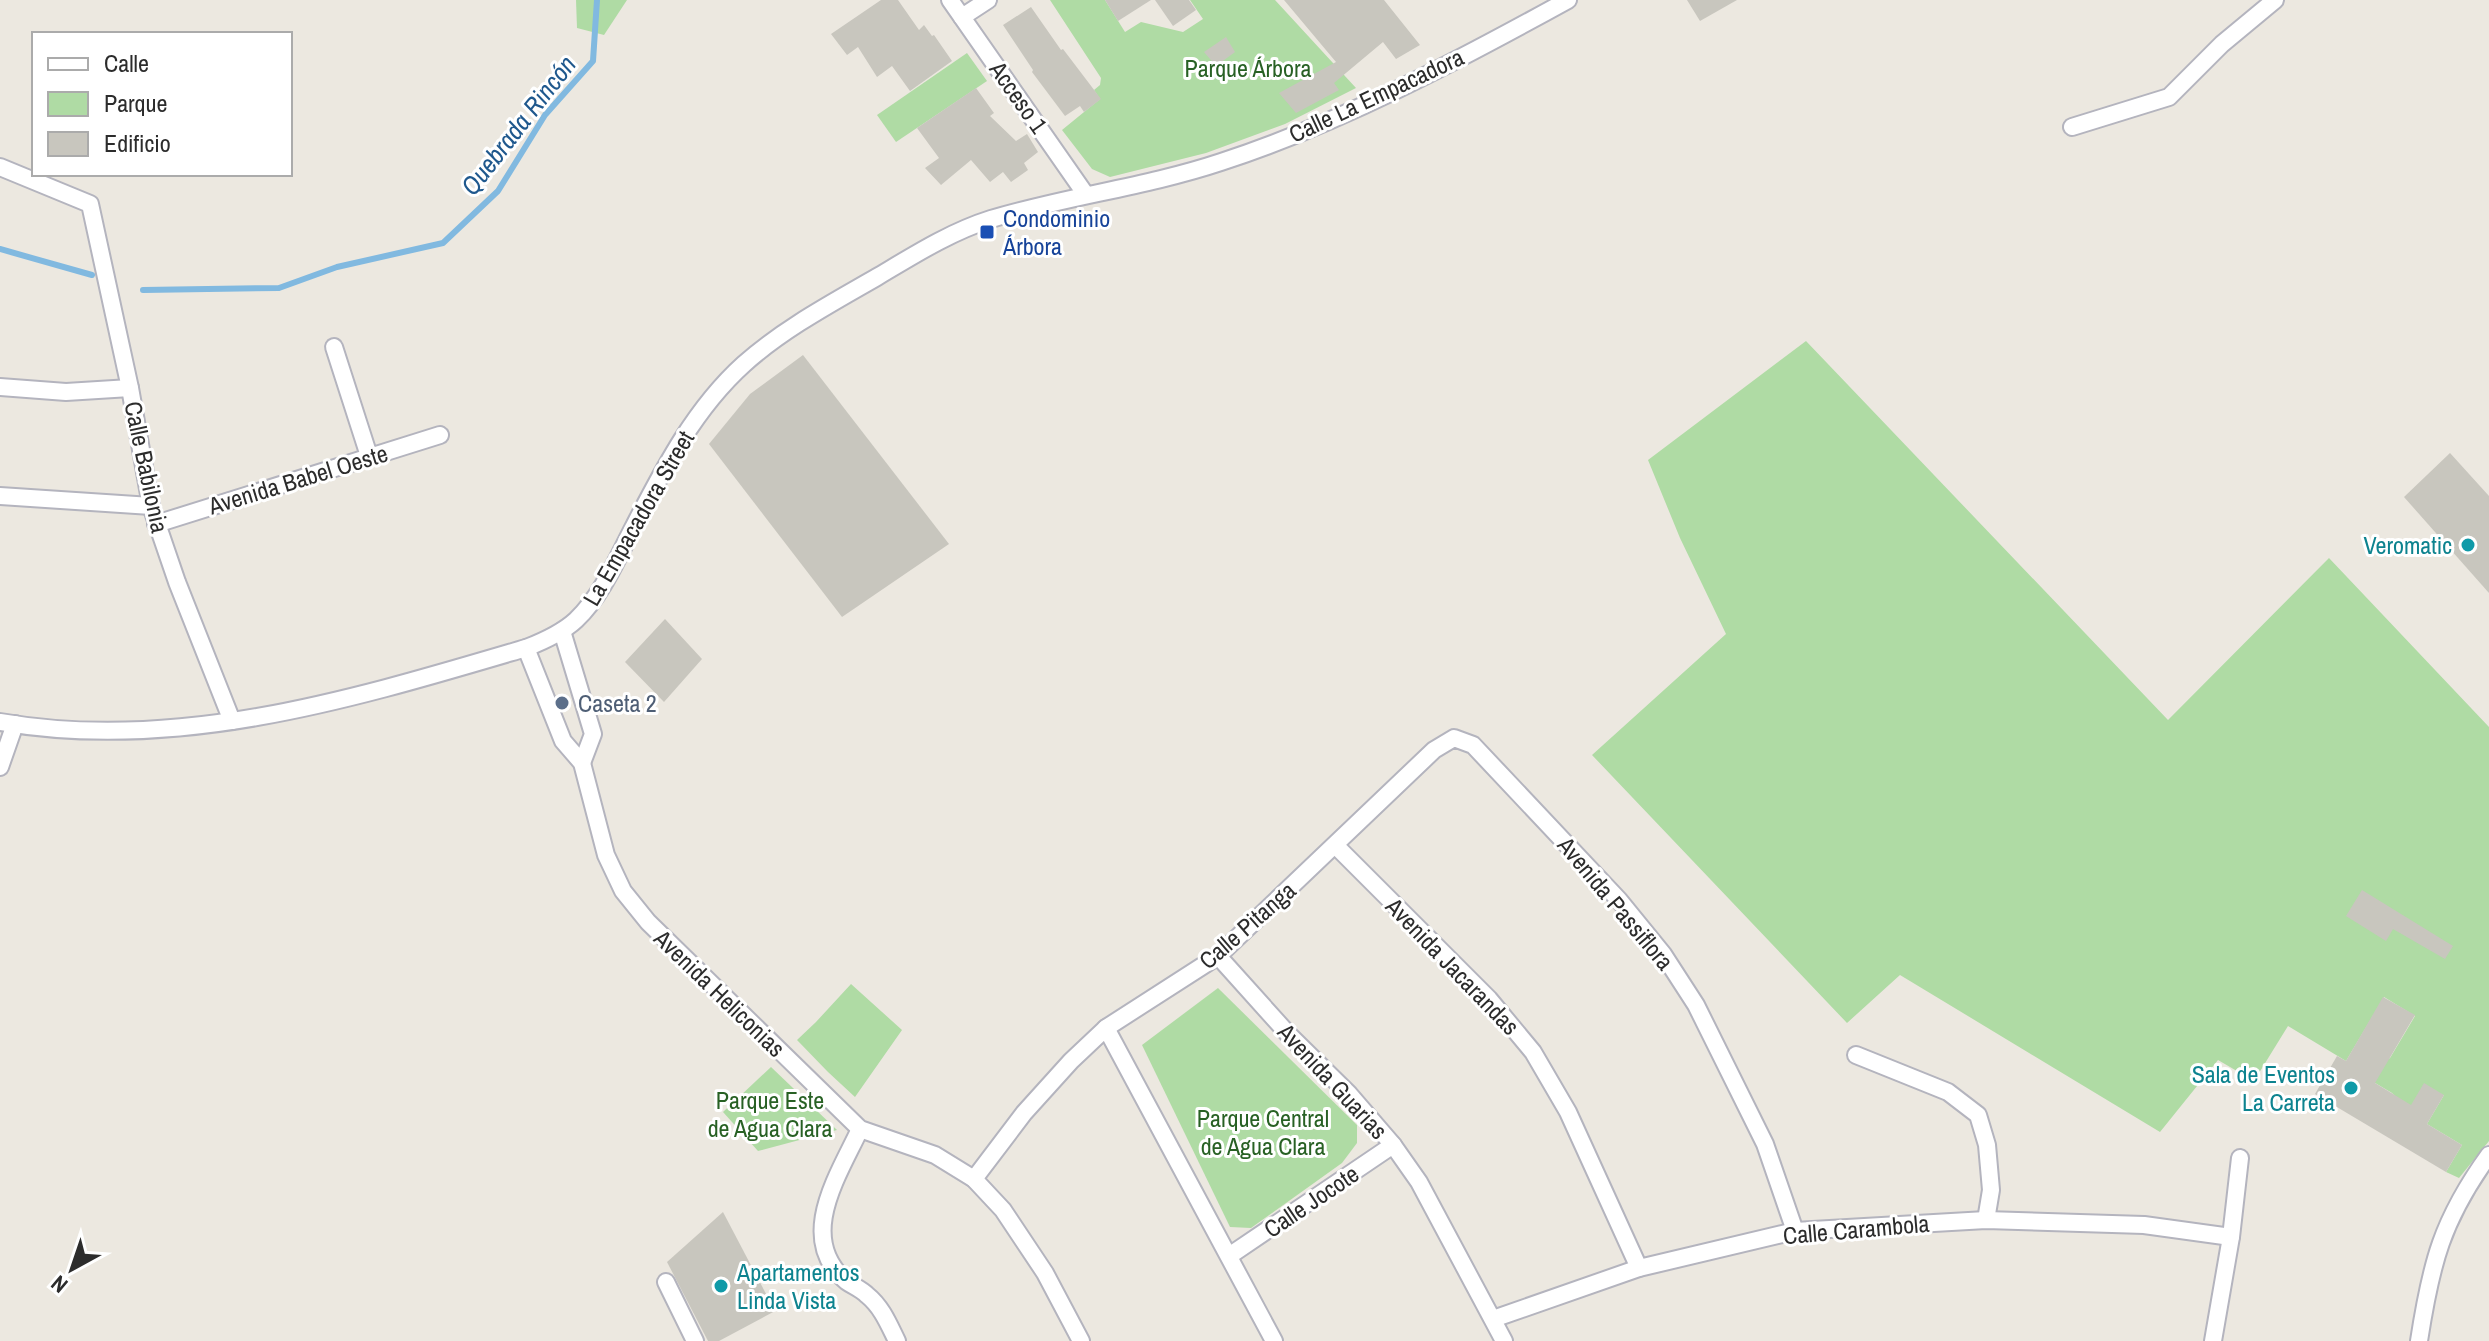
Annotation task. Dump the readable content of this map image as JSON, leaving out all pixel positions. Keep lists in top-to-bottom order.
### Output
{
  "streets": {
    "street": [
      "Acceso 1",
      "Calle Babilonia",
      "Avenida Babel Oeste",
      "La Empacadora Street",
      "Avenida Passiflora",
      "Calle Pitanga",
      "Avenida Jacarandas",
      "Avenida Heliconias",
      "Avenida Guarias",
      "Calle Jocote",
      "Calle Carambola"
    ]
  },
  "crossings": [
    ["Acceso 1", "La Empacadora Street"],
    ["Calle Babilonia", "Avenida Babel Oeste"],
    ["Calle Babilonia", "La Empacadora Street"],
    ["La Empacadora Street", "Avenida Heliconias"],
    ["Avenida Passiflora", "Calle Pitanga"],
    ["Avenida Passiflora", "Calle Carambola"],
    ["Calle Pitanga", "Avenida Jacarandas"],
    ["Calle Pitanga", "Avenida Heliconias"],
    ["Calle Pitanga", "Avenida Guarias"],
    ["Avenida Jacarandas", "Calle Carambola"],
    ["Avenida Guarias", "Calle Jocote"],
    ["Avenida Guarias", "Calle Carambola"]
  ],
  "water": ["Quebrada Rincón"],
  "parks": ["Parque Árbora", "Parque Este de Agua Clara", "Parque Central de Agua Clara"],
  "places": {
    "transit": ["Condominio Árbora"],
    "other": [
      "Veromatic",
      "Caseta 2",
      "Sala de Eventos La Carreta",
      "Apartamentos Linda Vista"
    ]
  },
  "legend": ["Calle", "Parque", "Edificio"],
  "north": "bottom left"
}
